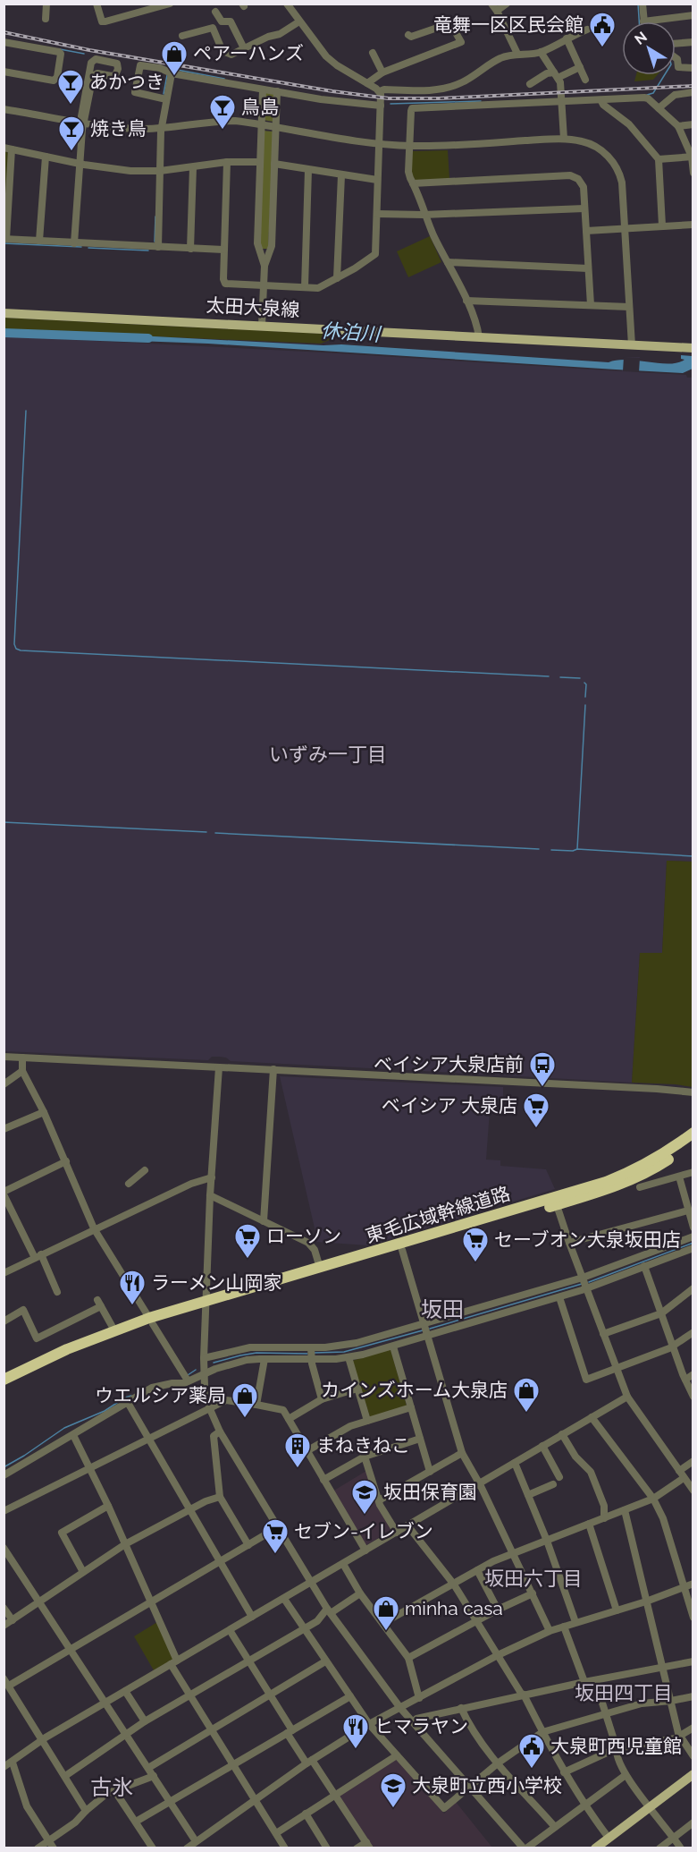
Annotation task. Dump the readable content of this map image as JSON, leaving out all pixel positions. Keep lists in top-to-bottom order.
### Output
{
  "streets": {
    "highway": ["東毛広域幹線道路"],
    "main road": ["太田大泉線"]
  },
  "districts": [
    "いずみ一丁目",
    "坂田",
    "坂田六丁目",
    "坂田四丁目",
    "古氷"
  ],
  "water": ["休泊川"],
  "places": {
    "public building": ["竜舞一区区民会館", "大泉町西児童館"],
    "shop": [
      "ペアーハンズ",
      "カインズホーム大泉店",
      "ウエルシア薬局",
      "minha casa"
    ],
    "bar": ["あかつき", "鳥島", "焼き鳥"],
    "bus stop": ["ベイシア大泉店前"],
    "supermarket": [
      "ベイシア 大泉店",
      "ローソン",
      "セーブオン大泉坂田店",
      "セブン-イレブン"
    ],
    "restaurant": ["ラーメン山岡家", "ヒマラヤン"],
    "building": ["まねきねこ"],
    "school or university": ["坂田保育園", "大泉町立西小学校"]
  },
  "north": "top left"
}
